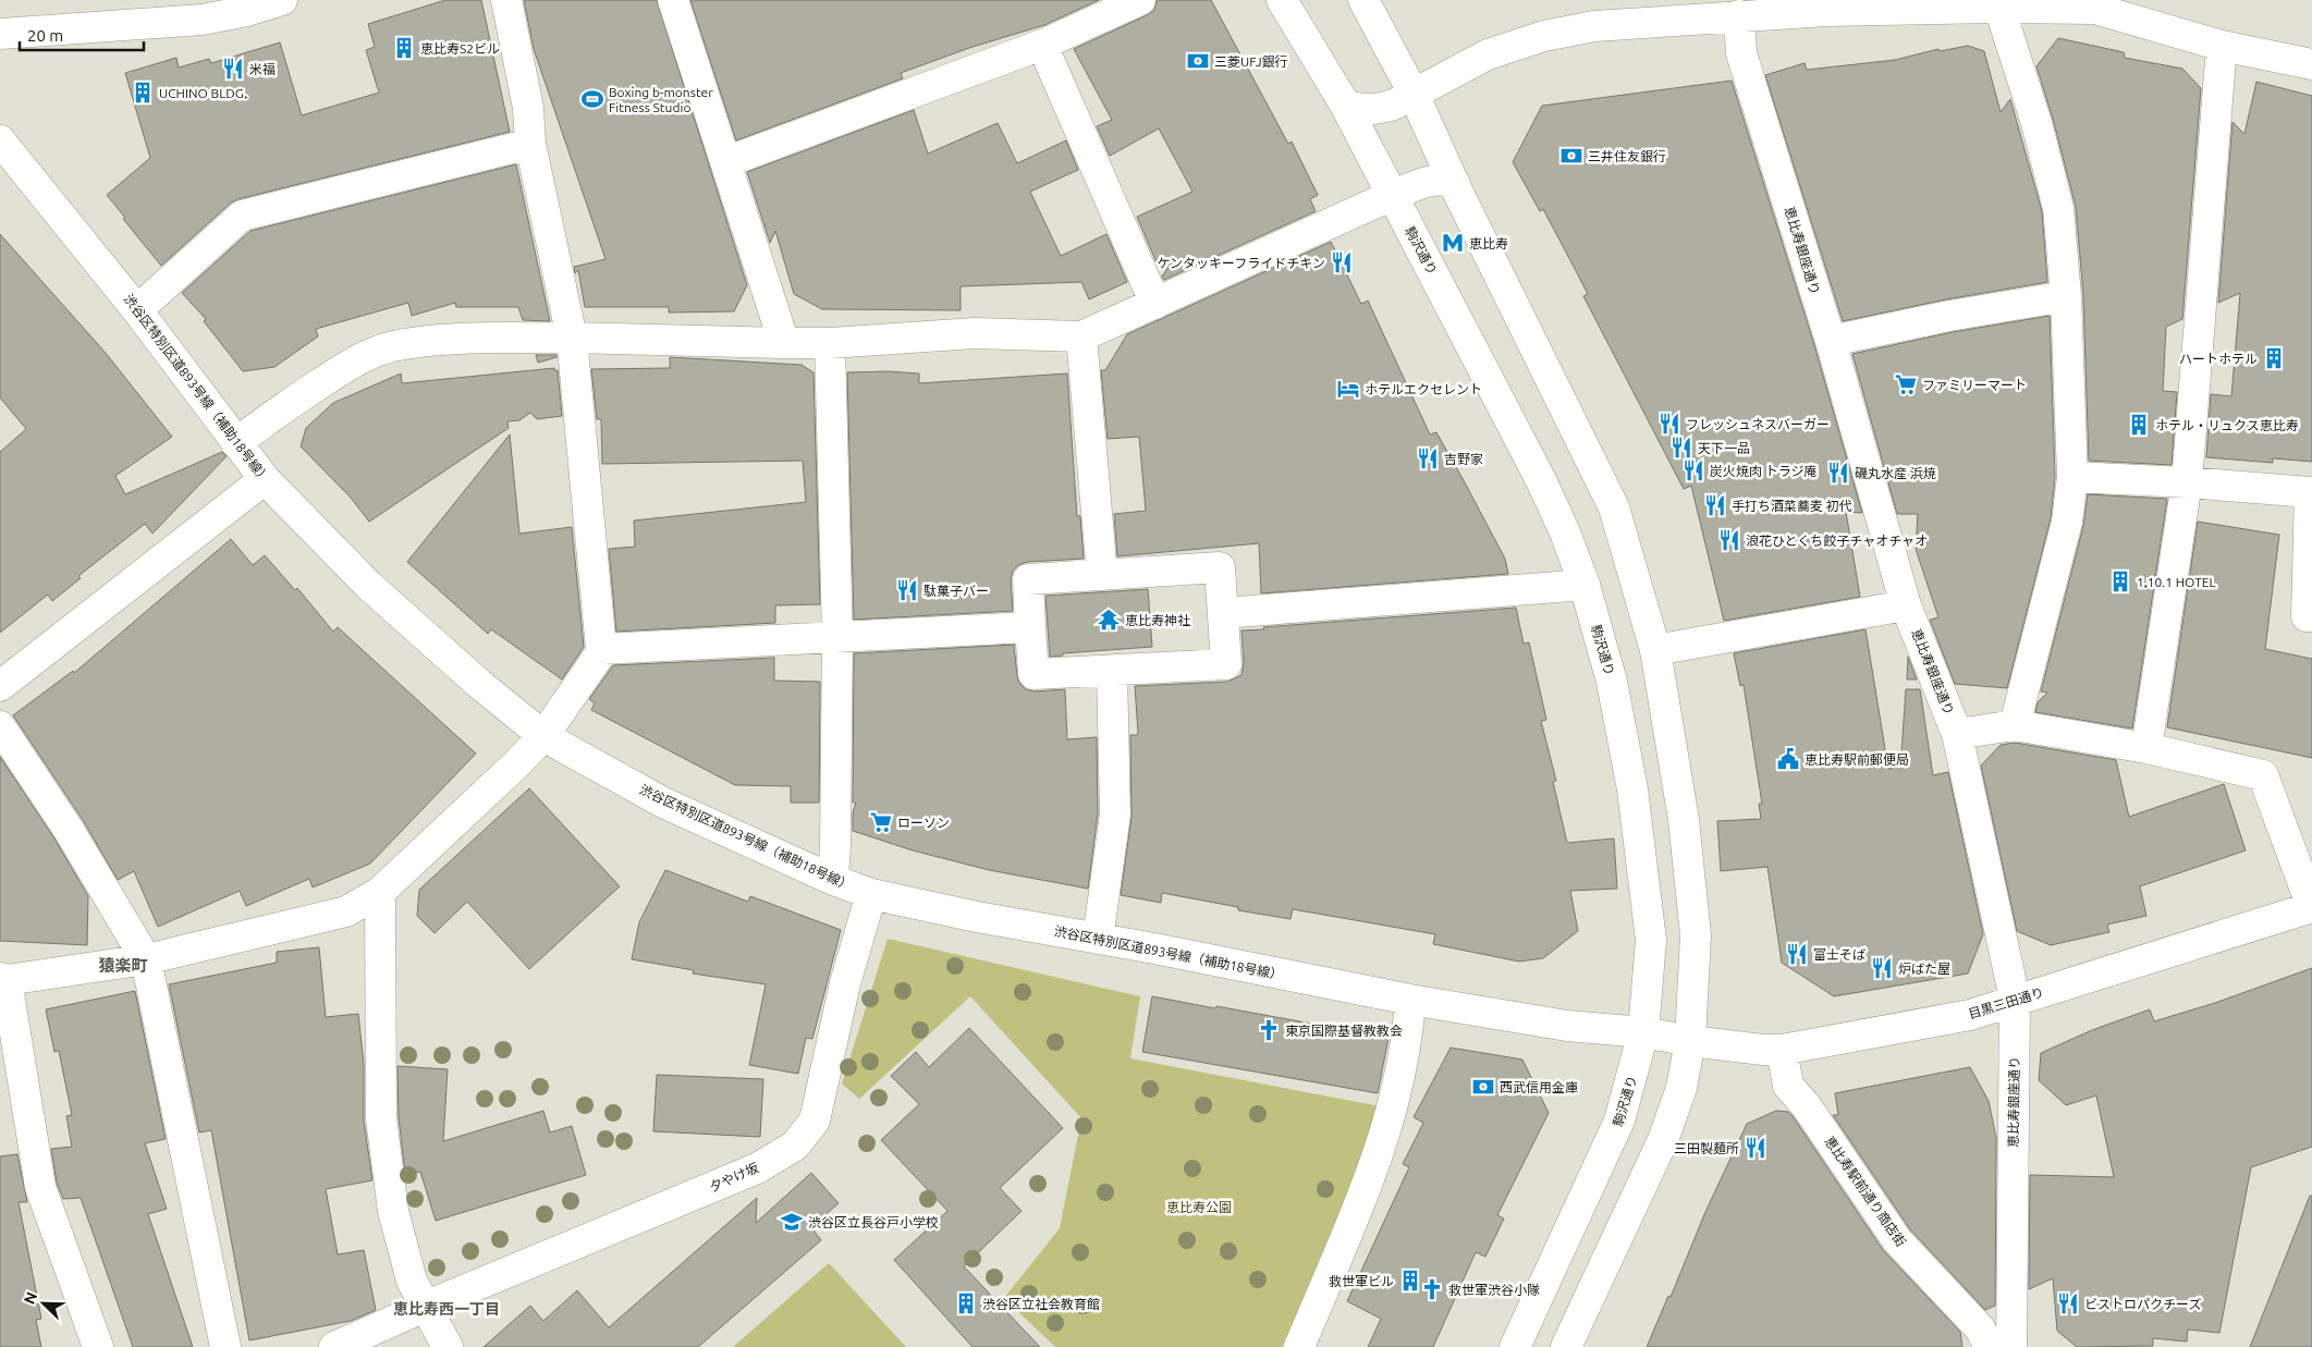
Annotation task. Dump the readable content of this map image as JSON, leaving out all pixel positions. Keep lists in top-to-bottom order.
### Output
{
  "streets": {
    "street": [
      "駒沢通り",
      "恵比寿銀座通り",
      "渋谷区特別区道893号線（補助18号線）",
      "目黒三田通り",
      "夕やけ坂",
      "恵比寿駅前通り商店街"
    ]
  },
  "crossings": [
    ["駒沢通り", "渋谷区特別区道893号線（補助18号線）"],
    ["恵比寿銀座通り", "目黒三田通り"],
    ["渋谷区特別区道893号線（補助18号線）", "目黒三田通り"],
    ["渋谷区特別区道893号線（補助18号線）", "夕やけ坂"],
    ["目黒三田通り", "恵比寿駅前通り商店街"]
  ],
  "districts": ["猿楽町", "恵比寿西一丁目"],
  "parks": ["恵比寿公園"],
  "places": {
    "building": [
      "恵比寿S2ビル",
      "UCHINO BLDG.",
      "ハートホテル",
      "ホテル・リュクス恵比寿",
      "1.10.1 HOTEL",
      "救世軍ビル",
      "渋谷区立社会教育館"
    ],
    "bank": ["三菱UFJ銀行", "三井住友銀行", "西武信用金庫"],
    "restaurant": [
      "米福",
      "ケンタッキーフライドチキン",
      "フレッシュネスバーガー",
      "天下一品",
      "吉野家",
      "炭火焼肉 トラジ庵",
      "磯丸水産 浜焼",
      "手打ち酒菜蕎麦 初代",
      "浪花ひとくち餃子チャオチャオ",
      "駄菓子バー",
      "富士そば",
      "炉ばた屋",
      "三田製麺所",
      "ビストロパクチーズ"
    ],
    "sports": ["Boxing b-monster Fitness Studio"],
    "metro station": ["恵比寿"],
    "supermarket": ["ファミリーマート", "ローソン"],
    "hotel": ["ホテルエクセレント"],
    "temple": ["恵比寿神社"],
    "public building": ["恵比寿駅前郵便局"],
    "church": ["東京国際基督教教会", "救世軍渋谷小隊"],
    "school or university": ["渋谷区立長谷戸小学校"]
  },
  "scale_bar": "20 m",
  "north": "top left"
}
